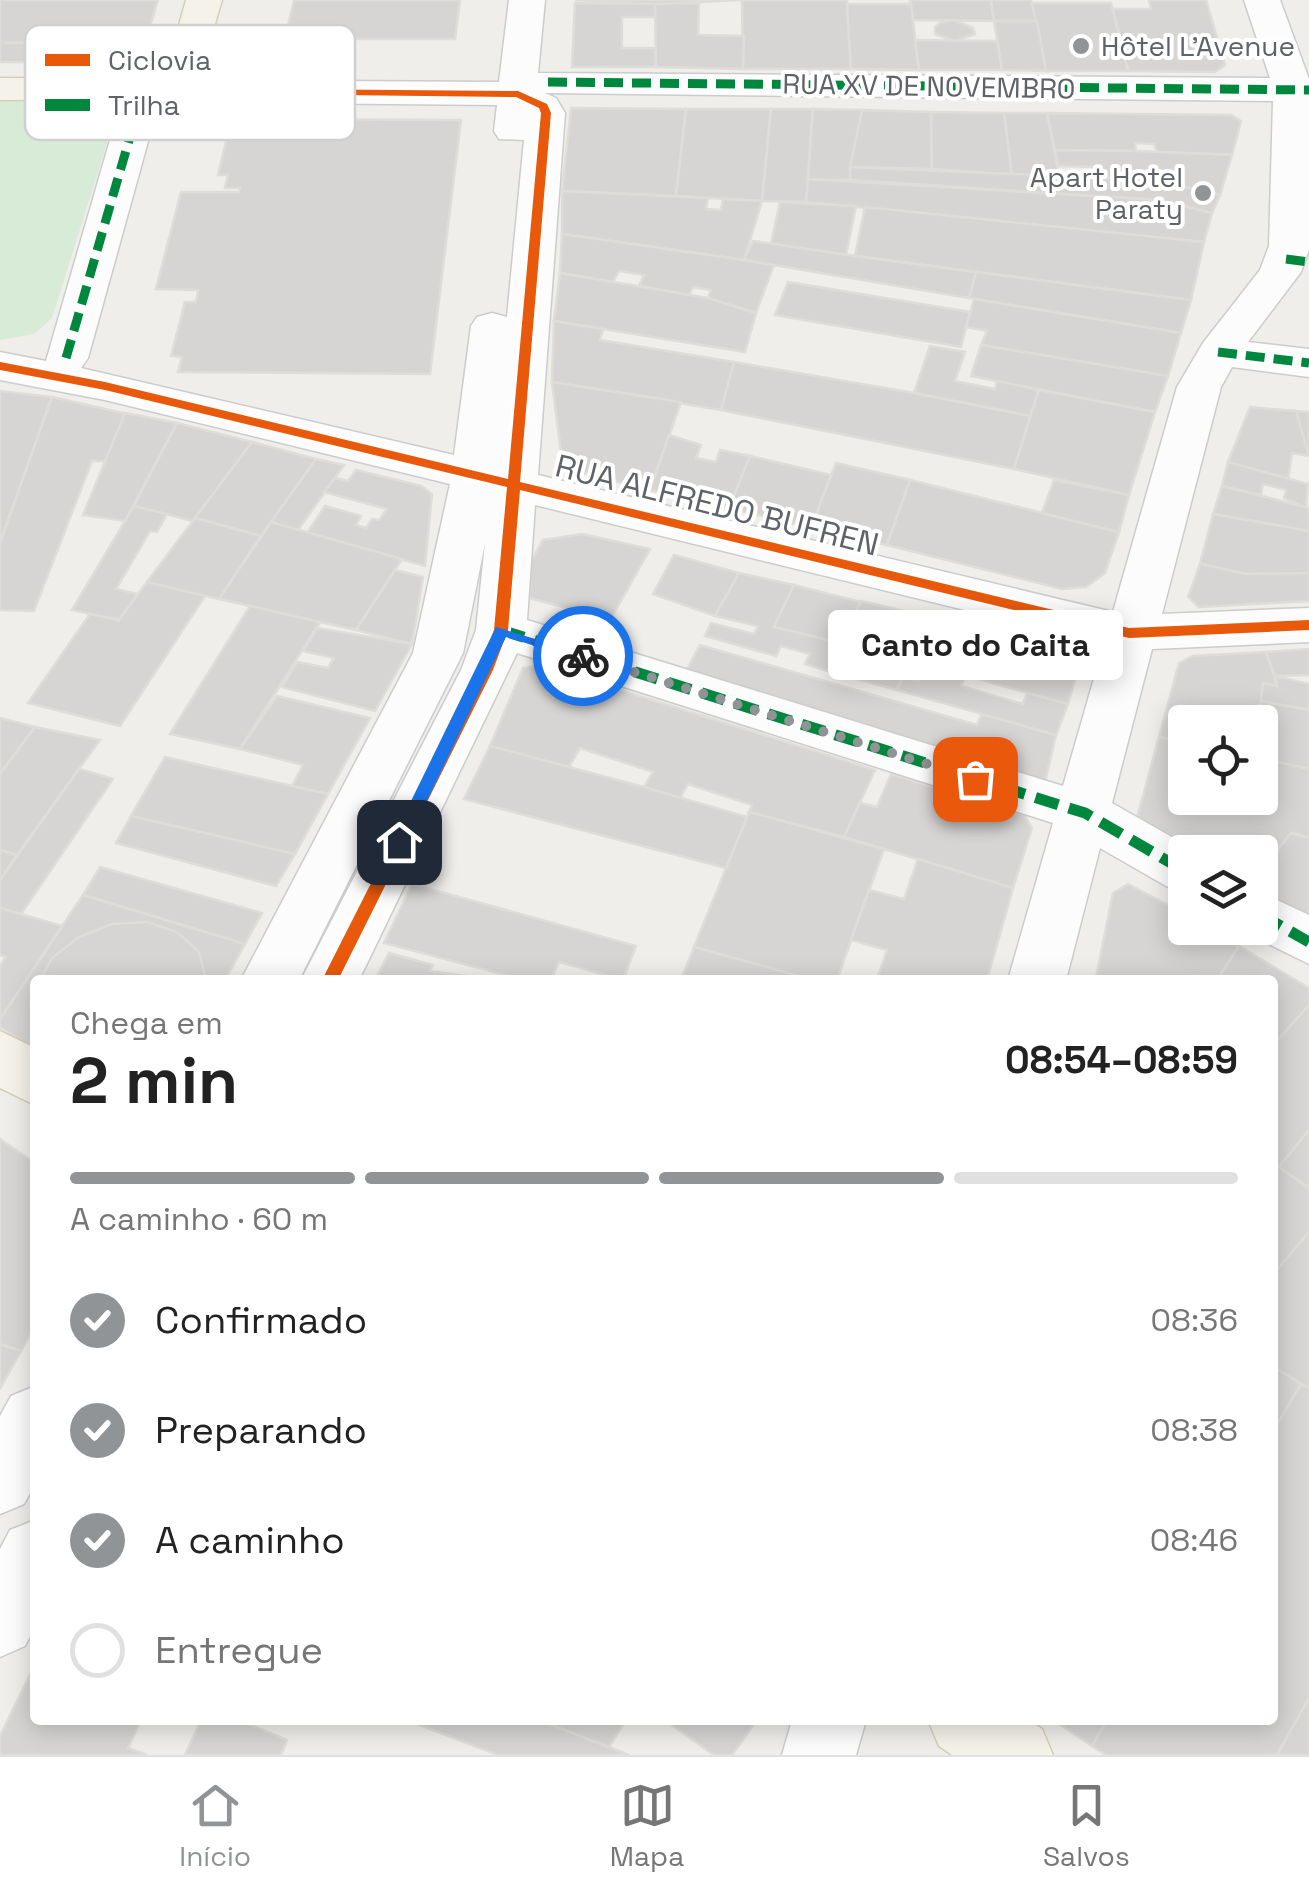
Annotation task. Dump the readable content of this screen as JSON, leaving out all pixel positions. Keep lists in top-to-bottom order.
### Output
{
  "streets": {
    "main road": ["RUA XV DE NOVEMBRO"],
    "street": ["RUA ALFREDO BUFREN"]
  },
  "places": ["Hôtel L'Avenue", "Apart Hotel Paraty", "Canto do Caita"],
  "legend": ["Ciclovia", "Trilha"],
  "page": {
    "bubble": "Canto do Caita",
    "heading": ["2 min", "Chega em", "08:54–08:59"],
    "bar": "A caminho · 60 m",
    "list": [
      ["Confirmado", "08:36"],
      ["Preparando", "08:38"],
      ["A caminho", "08:46"],
      "Entregue"
    ],
    "tabs": ["Início", "Mapa", "Salvos"]
  }
}
